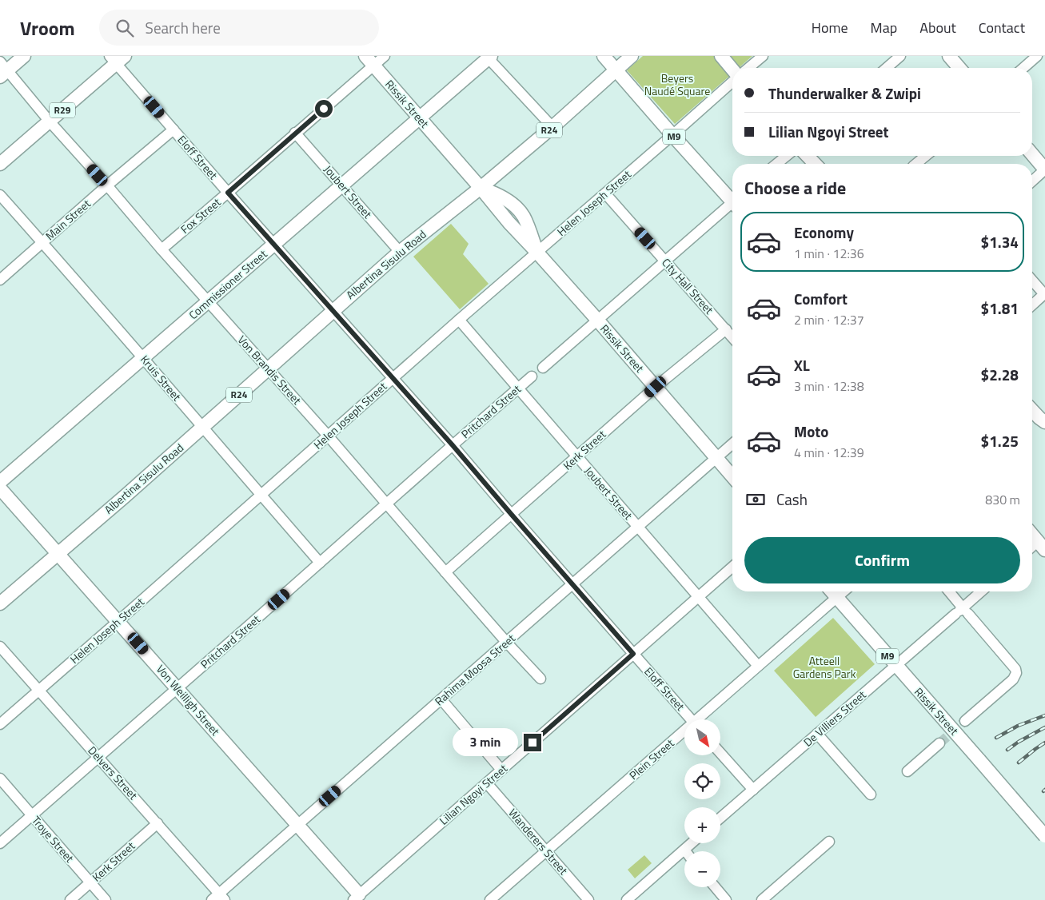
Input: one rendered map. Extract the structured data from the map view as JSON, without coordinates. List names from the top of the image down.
{
  "streets": {
    "main road": [
      "Rissik Street",
      "R29",
      "R24",
      "M9",
      "Albertina Sisulu Road",
      "Commissioner Street",
      "Von Weilligh Street"
    ],
    "street": [
      "Eloff Street",
      "Joubert Street",
      "Helen Joseph Street",
      "Fox Street",
      "Main Street",
      "City Hall Street",
      "Von Brandis Street",
      "Kruis Street",
      "Pritchard Street",
      "Kerk Street",
      "Rahima Moosa Street",
      "De Villiers Street",
      "Plein Street",
      "Delvers Street",
      "Lilian Ngoyi Street",
      "Troye Street",
      "Wanderers Street"
    ]
  },
  "crossings": [
    ["Rissik Street", "Helen Joseph Street"],
    ["Rissik Street", "Fox Street"],
    ["Rissik Street", "Albertina Sisulu Road"],
    ["Rissik Street", "Commissioner Street"],
    ["Rissik Street", "Kerk Street"],
    ["Rissik Street", "Rahima Moosa Street"],
    ["Rissik Street", "De Villiers Street"],
    ["Rissik Street", "Plein Street"],
    ["R29", "Eloff Street"],
    ["R29", "Von Brandis Street"],
    ["M9", "Helen Joseph Street"],
    ["M9", "Albertina Sisulu Road"],
    ["Eloff Street", "Helen Joseph Street"],
    ["Eloff Street", "Fox Street"],
    ["Eloff Street", "Main Street"],
    ["Eloff Street", "Albertina Sisulu Road"],
    ["Eloff Street", "Commissioner Street"],
    ["Eloff Street", "Pritchard Street"],
    ["Eloff Street", "Kerk Street"],
    ["Eloff Street", "Rahima Moosa Street"],
    ["Eloff Street", "Lilian Ngoyi Street"],
    ["Joubert Street", "Helen Joseph Street"],
    ["Joubert Street", "Fox Street"],
    ["Joubert Street", "Albertina Sisulu Road"],
    ["Joubert Street", "Commissioner Street"],
    ["Joubert Street", "Pritchard Street"],
    ["Joubert Street", "Kerk Street"],
    ["Joubert Street", "Rahima Moosa Street"],
    ["Joubert Street", "Plein Street"],
    ["Joubert Street", "Lilian Ngoyi Street"],
    ["Helen Joseph Street", "City Hall Street"],
    ["Helen Joseph Street", "Von Brandis Street"],
    ["Helen Joseph Street", "Kruis Street"],
    ["Helen Joseph Street", "Von Weilligh Street"],
    ["Helen Joseph Street", "Delvers Street"],
    ["Fox Street", "Von Brandis Street"],
    ["Main Street", "Von Brandis Street"],
    ["Main Street", "Kruis Street"],
    ["Albertina Sisulu Road", "Von Brandis Street"],
    ["Albertina Sisulu Road", "Kruis Street"],
    ["Albertina Sisulu Road", "Von Weilligh Street"],
    ["Commissioner Street", "Von Brandis Street"],
    ["Commissioner Street", "Kruis Street"],
    ["City Hall Street", "Kerk Street"],
    ["Von Brandis Street", "Pritchard Street"],
    ["Von Brandis Street", "Kerk Street"],
    ["Von Brandis Street", "Rahima Moosa Street"],
    ["Kruis Street", "Pritchard Street"],
    ["Pritchard Street", "Von Weilligh Street"],
    ["Pritchard Street", "Delvers Street"],
    ["Pritchard Street", "Troye Street"],
    ["Kerk Street", "Delvers Street"],
    ["Kerk Street", "Troye Street"],
    ["Rahima Moosa Street", "Von Weilligh Street"],
    ["Rahima Moosa Street", "Delvers Street"],
    ["Von Weilligh Street", "Lilian Ngoyi Street"],
    ["Plein Street", "Wanderers Street"],
    ["Lilian Ngoyi Street", "Wanderers Street"]
  ],
  "parks": ["Beyers Naudé Square", "Atteell Gardens Park"],
  "north": "bottom right",
  "page": {
    "header": "Vroom",
    "search": "Search here",
    "nav": [
      "Home",
      "Map",
      "About",
      "Contact"
    ],
    "banner": ["Thunderwalker & Zwipi", "Lilian Ngoyi Street"],
    "heading": "Choose a ride",
    "list": [
      {
        "name": "Economy",
        "note": "1 min · 12:36",
        "value": "$1.34"
      },
      {
        "name": "Comfort",
        "note": "2 min · 12:37",
        "value": "$1.81"
      },
      {
        "name": "XL",
        "note": "3 min · 12:38",
        "value": "$2.28"
      },
      {
        "name": "Moto",
        "note": "4 min · 12:39",
        "value": "$1.25"
      }
    ],
    "pay": ["Cash", "830 m"],
    "buttons": "Confirm",
    "map_buttons": ["+", "−"],
    "bubble": "3 min"
  }
}
